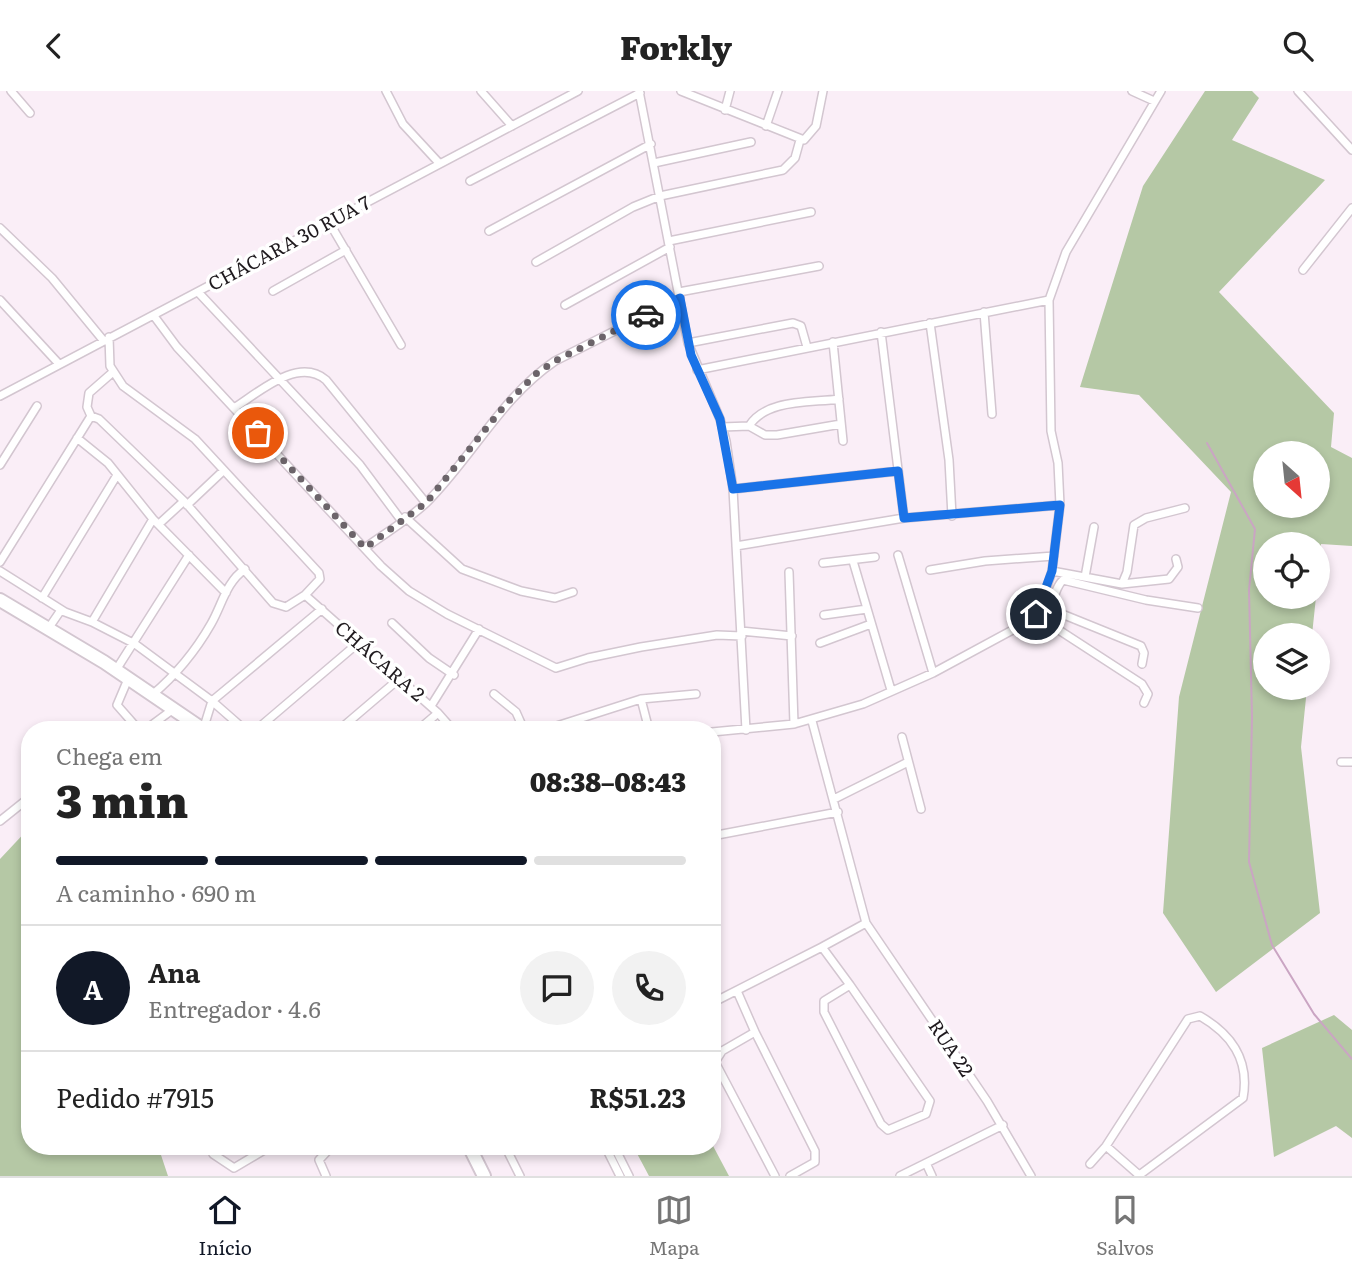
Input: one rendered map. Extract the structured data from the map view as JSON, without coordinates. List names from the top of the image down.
{
  "streets": {
    "street": ["CHÁCARA 30 RUA 7", "CHÁCARA 2", "RUA 22"]
  },
  "north": "bottom right",
  "page": {
    "header": "Forkly",
    "heading": ["3 min", "Chega em", "08:38–08:43"],
    "panel": [
      "Ana",
      "Entregador · 4.6",
      "Pedido #7915",
      "R$51.23"
    ],
    "bar": "A caminho · 690 m",
    "round": "A",
    "tabs": ["Início", "Mapa", "Salvos"]
  }
}
